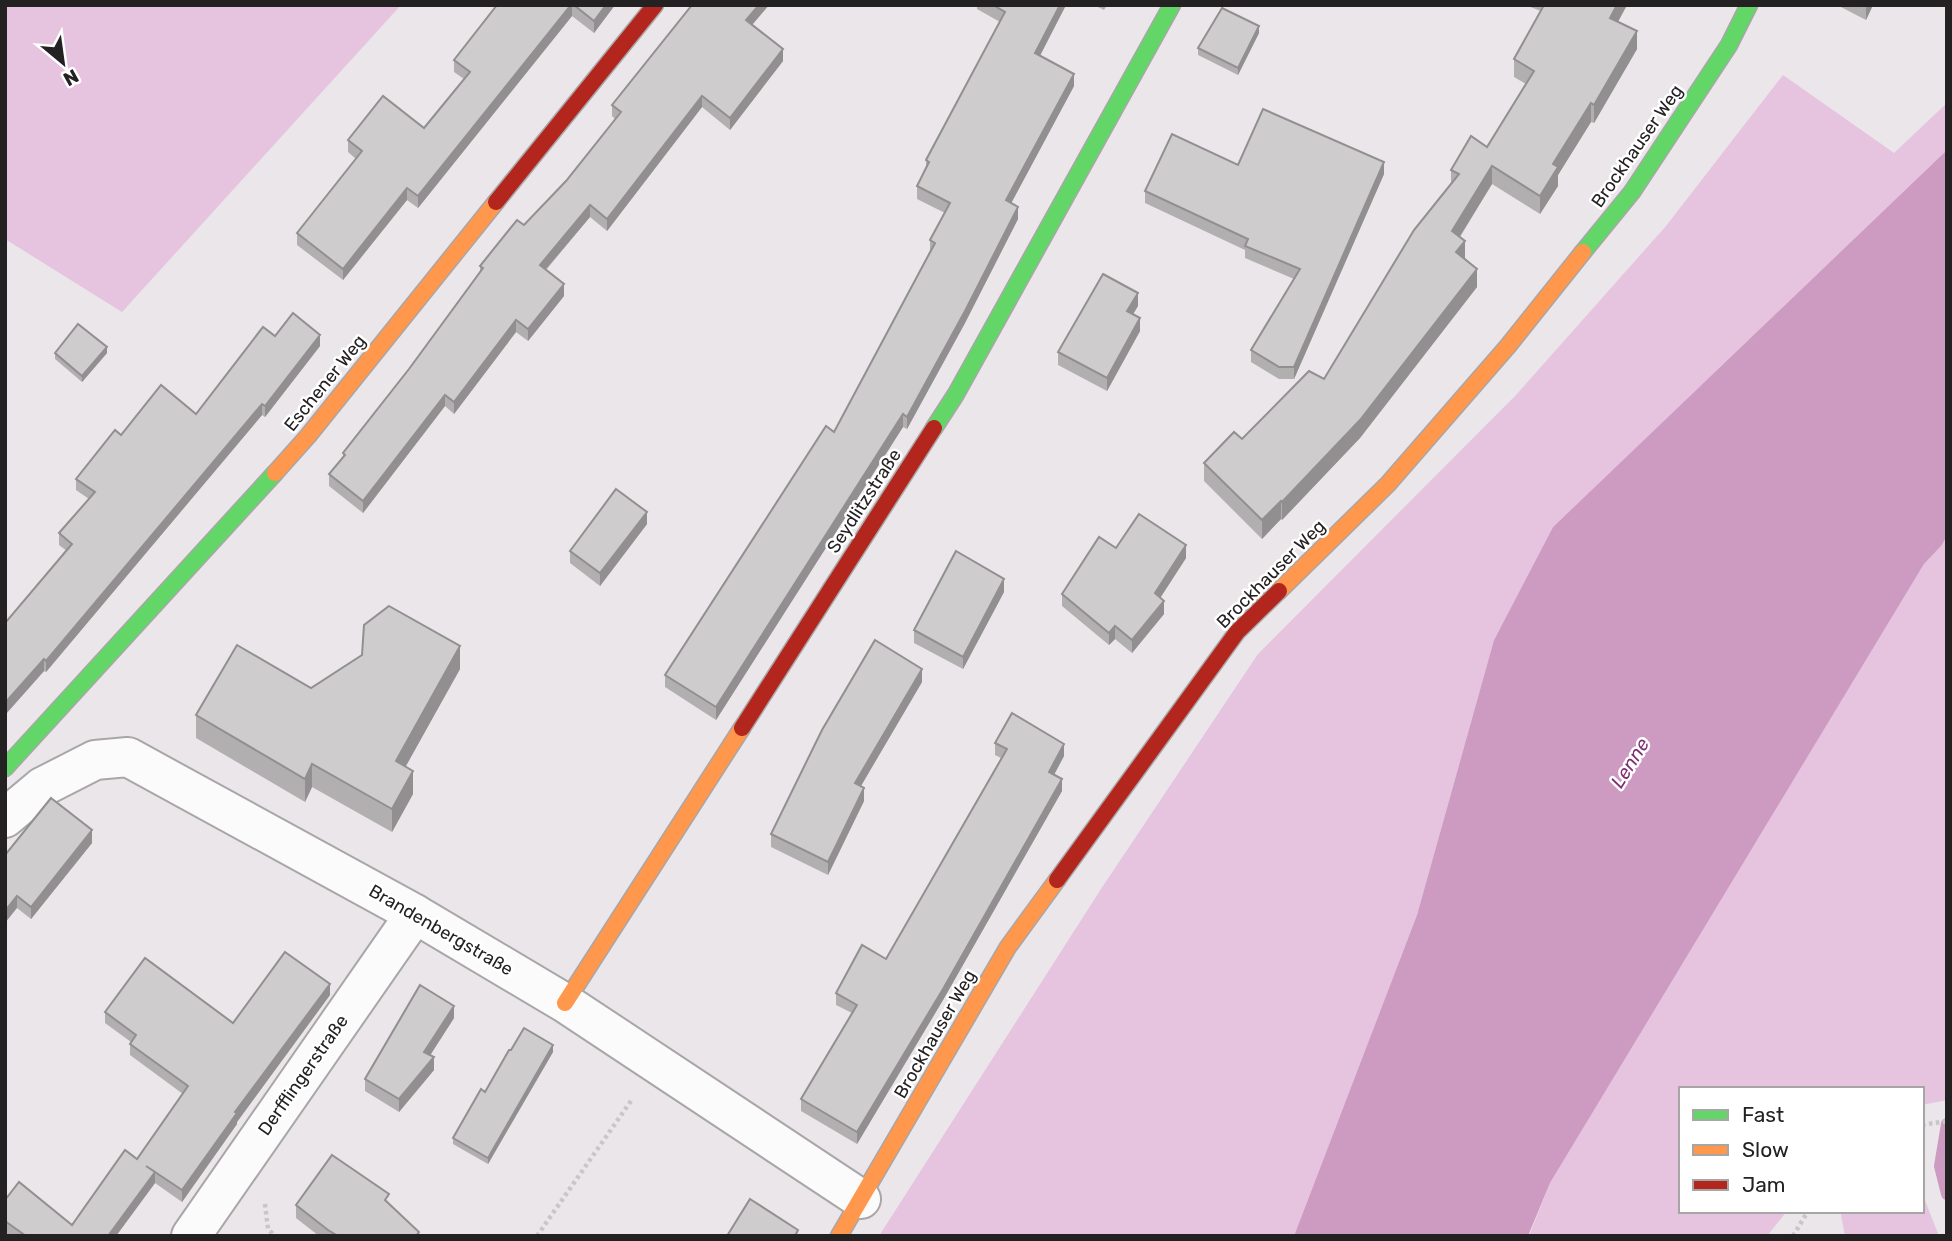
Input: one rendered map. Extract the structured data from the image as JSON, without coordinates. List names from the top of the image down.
{
  "streets": {
    "street": [
      "Brockhauser Weg",
      "Eschener Weg",
      "Seydlitzstraße",
      "Brandenbergstraße",
      "Derfflingerstraße"
    ]
  },
  "crossings": [
    ["Brockhauser Weg", "Brandenbergstraße"],
    ["Seydlitzstraße", "Brandenbergstraße"],
    ["Brandenbergstraße", "Derfflingerstraße"]
  ],
  "water": ["Lenne"],
  "legend": ["Fast", "Slow", "Jam"],
  "north": "bottom right"
}
